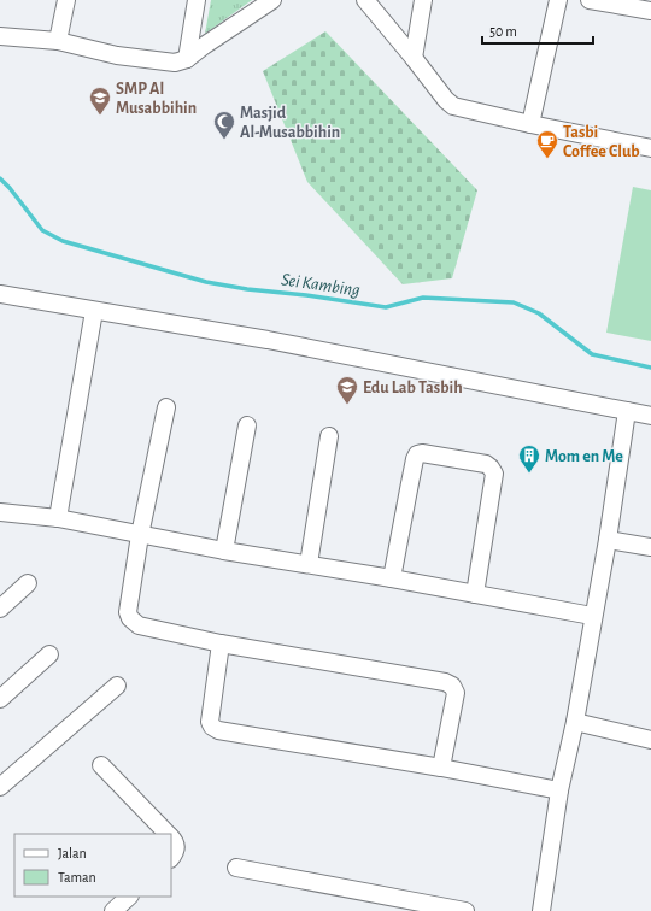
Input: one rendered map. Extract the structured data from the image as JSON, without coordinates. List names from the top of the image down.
{
  "water": ["Sei Kambing"],
  "places": {
    "school or university": ["SMP Al Musabbihin", "Edu Lab Tasbih"],
    "mosque": ["Masjid Al-Musabbihin"],
    "cafe": ["Tasbi Coffee Club"],
    "building": ["Mom en Me"]
  },
  "legend": ["Jalan", "Taman"],
  "scale_bar": "50 m"
}
